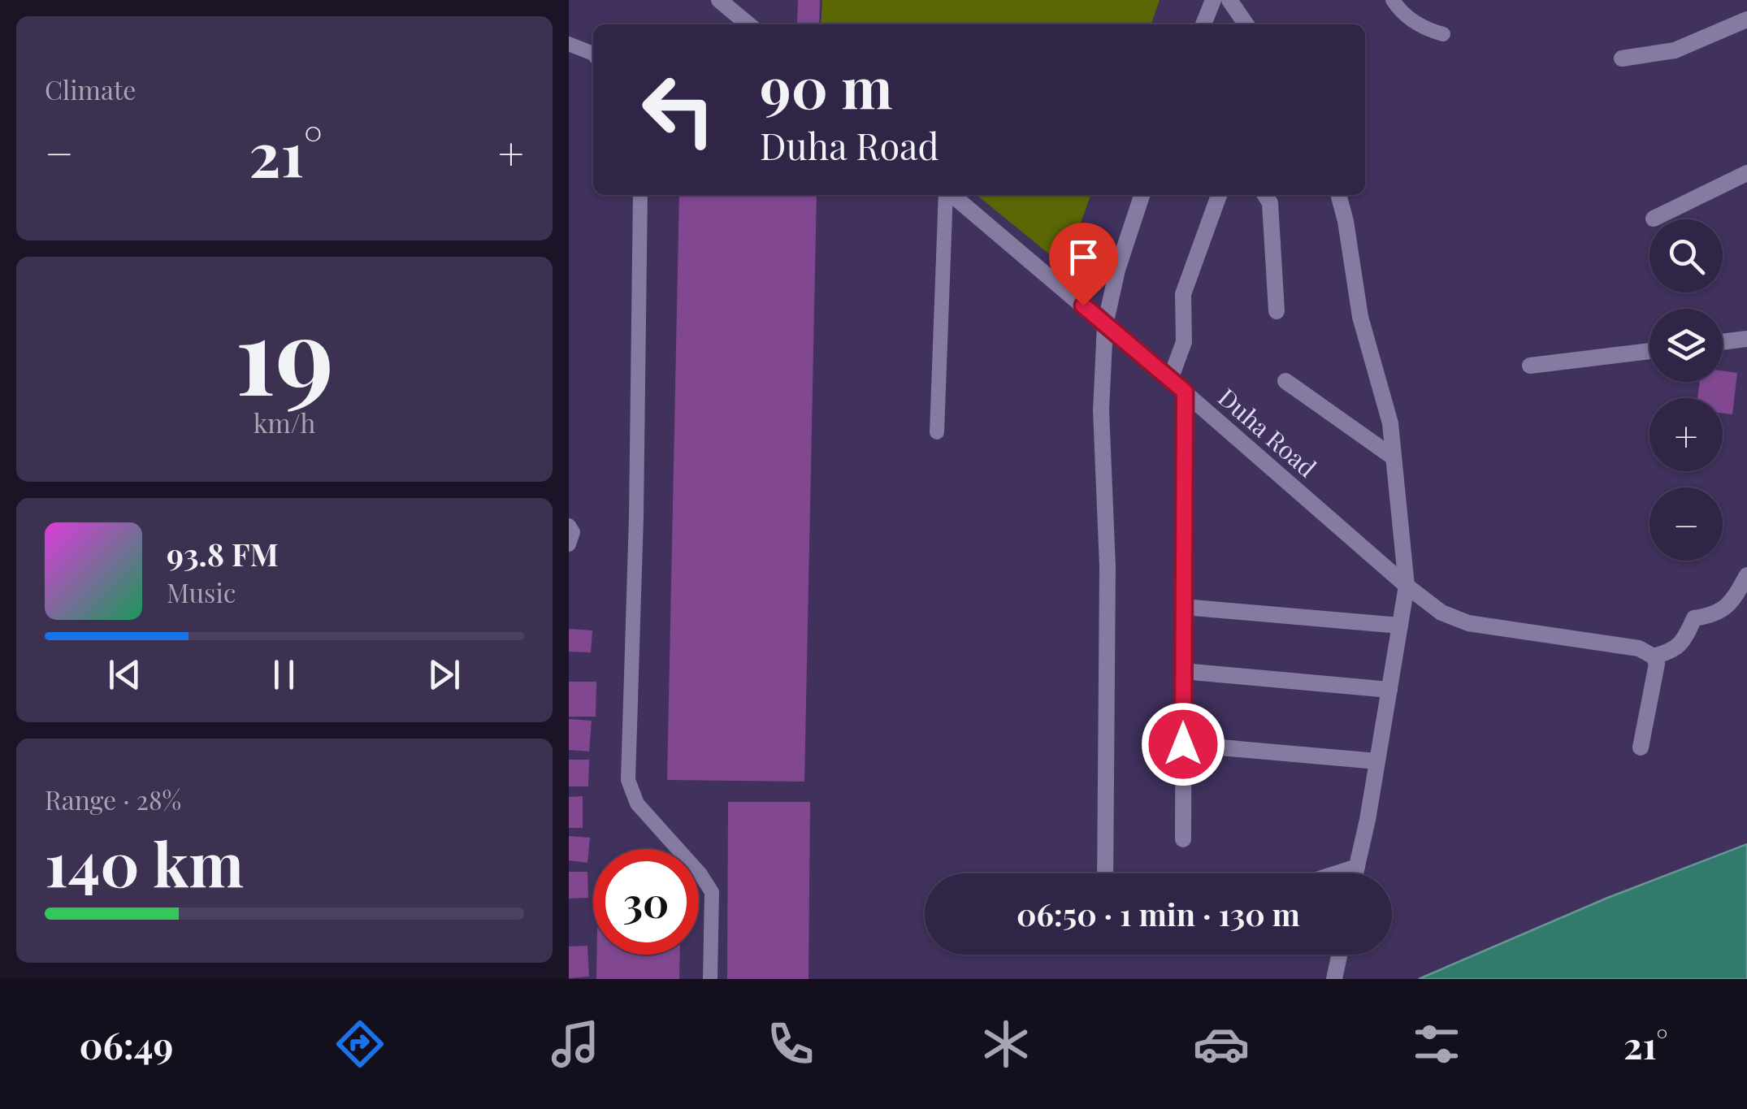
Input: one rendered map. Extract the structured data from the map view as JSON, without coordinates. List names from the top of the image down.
{
  "streets": {
    "street": ["Duha Road"]
  },
  "page": {
    "tile": [
      "Climate",
      ["19", "km/h"],
      ["Range · 28%", "140 km"]
    ],
    "turn": ["90 m", "Duha Road"],
    "heat": ["−", "21°", "+"],
    "map_buttons": ["+", "−"],
    "song": ["93.8 FM", "Music"],
    "limit": "30",
    "trip": "06:50 · 1 min · 130 m",
    "tabs": ["06:49", "21°"]
  }
}
